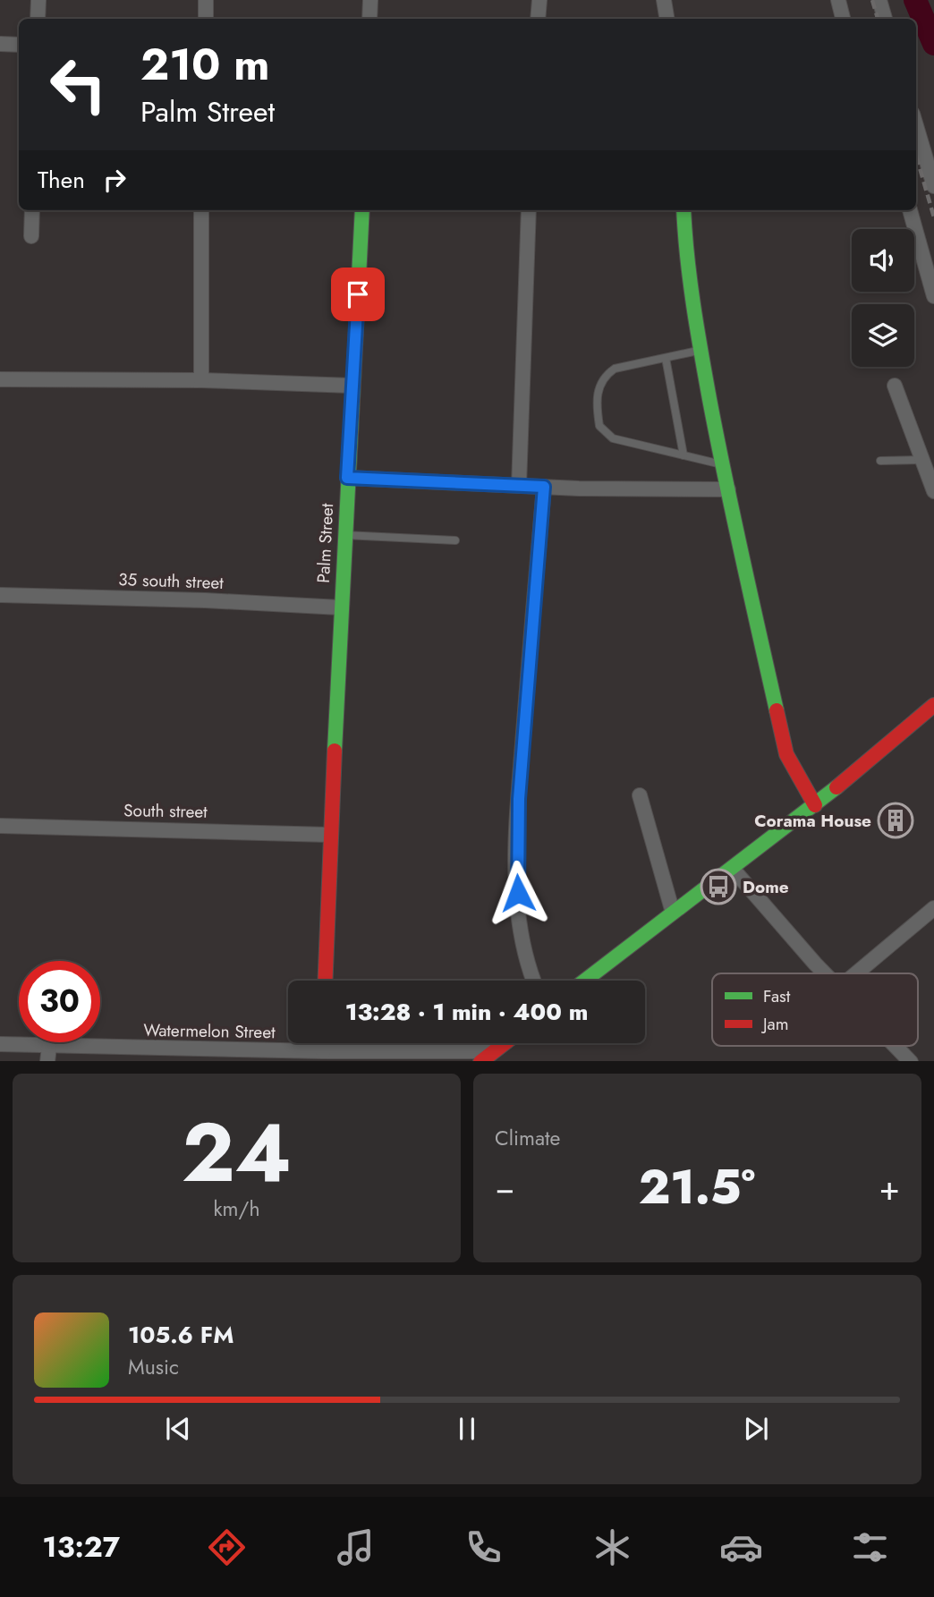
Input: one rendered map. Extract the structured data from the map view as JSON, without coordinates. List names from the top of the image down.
{
  "streets": {
    "street": [
      "Palm Street",
      "35 south street",
      "South street",
      "Watermelon Street"
    ]
  },
  "crossings": [
    ["Palm Street", "35 south street"],
    ["Palm Street", "South street"]
  ],
  "places": {
    "building": ["Corama House"],
    "bus stop": ["Dome"]
  },
  "legend": ["Fast", "Jam"],
  "page": {
    "turn": ["210 m", "Palm Street"],
    "then": "Then",
    "limit": "30",
    "trip": "13:28 · 1 min · 400 m",
    "tile": [
      ["24", "km/h"],
      "Climate"
    ],
    "heat": ["−", "21.5°", "+"],
    "song": ["105.6 FM", "Music"],
    "tabs": "13:27"
  }
}
